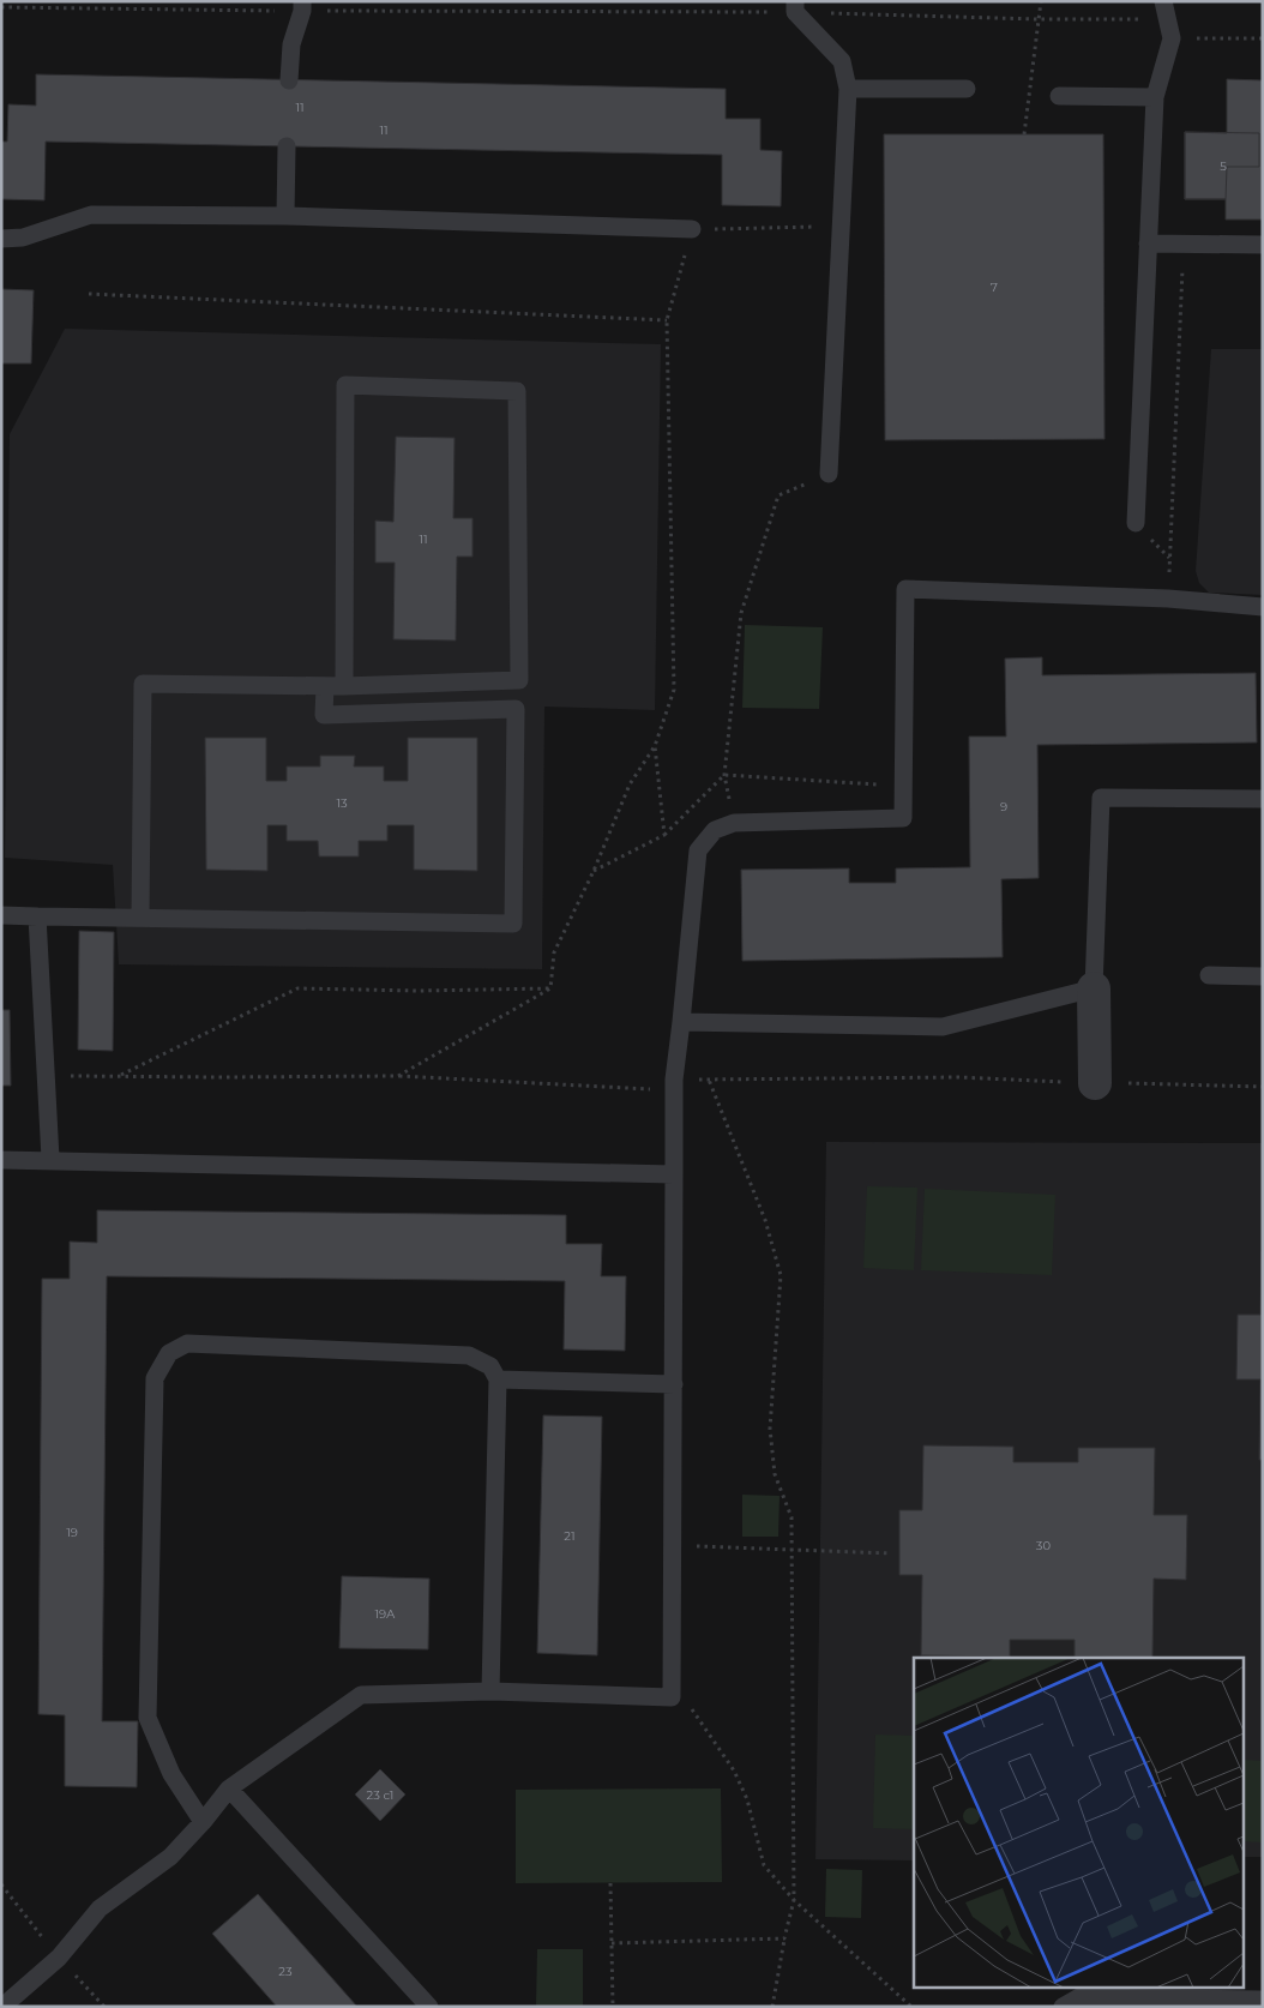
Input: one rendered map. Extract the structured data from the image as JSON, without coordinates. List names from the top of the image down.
{
  "house_numbers": [
    "11",
    "11",
    "5",
    "7",
    "11",
    "13",
    "9",
    "19",
    "21",
    "30",
    "19А",
    "23 с1",
    "23"
  ]
}
